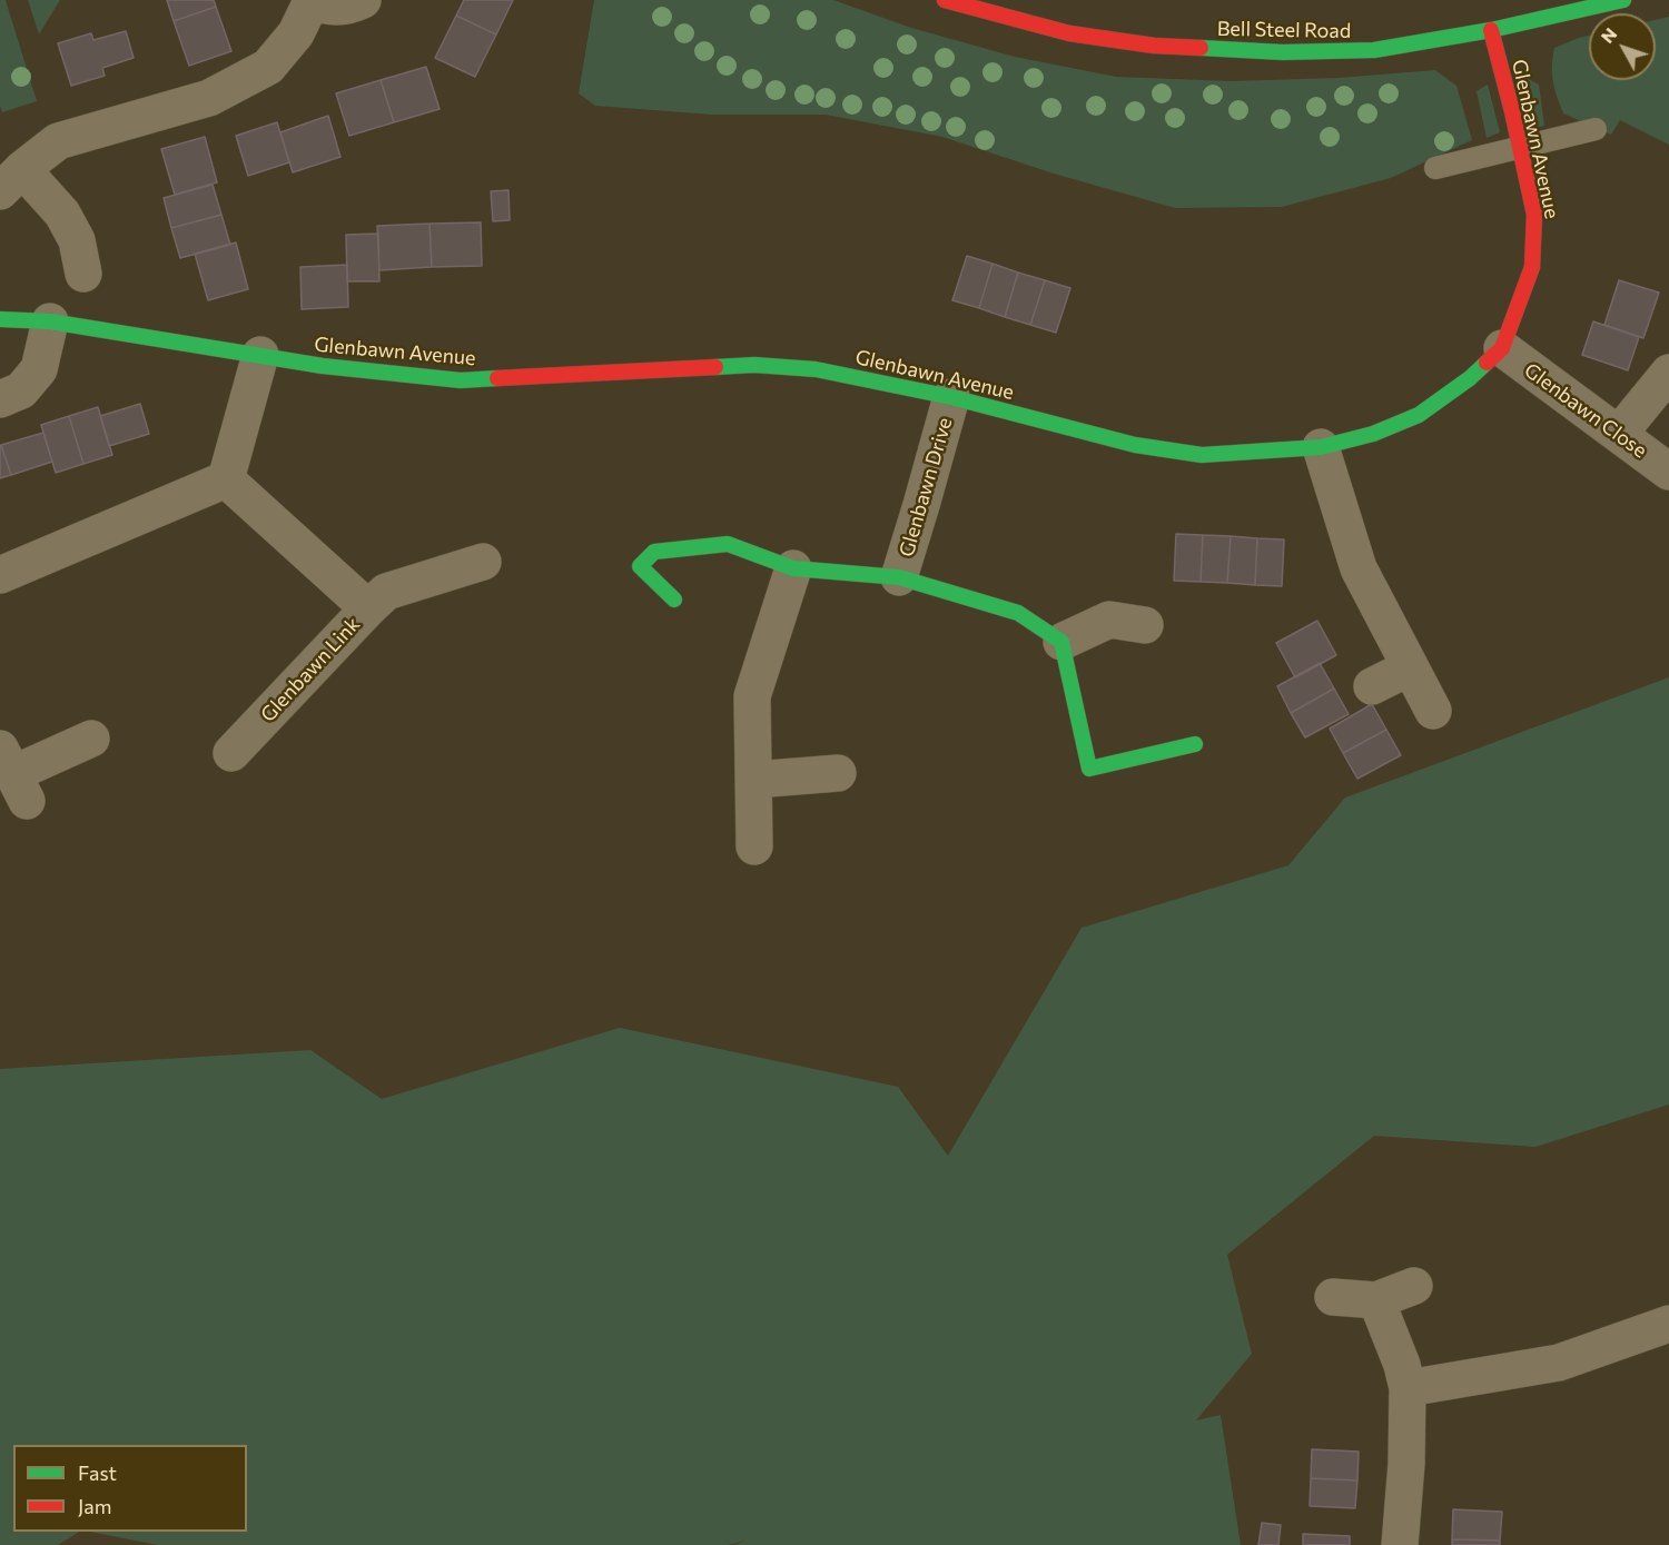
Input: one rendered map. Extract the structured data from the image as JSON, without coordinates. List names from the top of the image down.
{
  "streets": {
    "street": [
      "Bell Steel Road",
      "Glenbawn Avenue",
      "Glenbawn Close",
      "Glenbawn Drive",
      "Glenbawn Link"
    ]
  },
  "crossings": [
    ["Bell Steel Road", "Glenbawn Avenue"],
    ["Glenbawn Avenue", "Glenbawn Close"],
    ["Glenbawn Avenue", "Glenbawn Drive"]
  ],
  "legend": ["Fast", "Jam"],
  "north": "top left"
}
